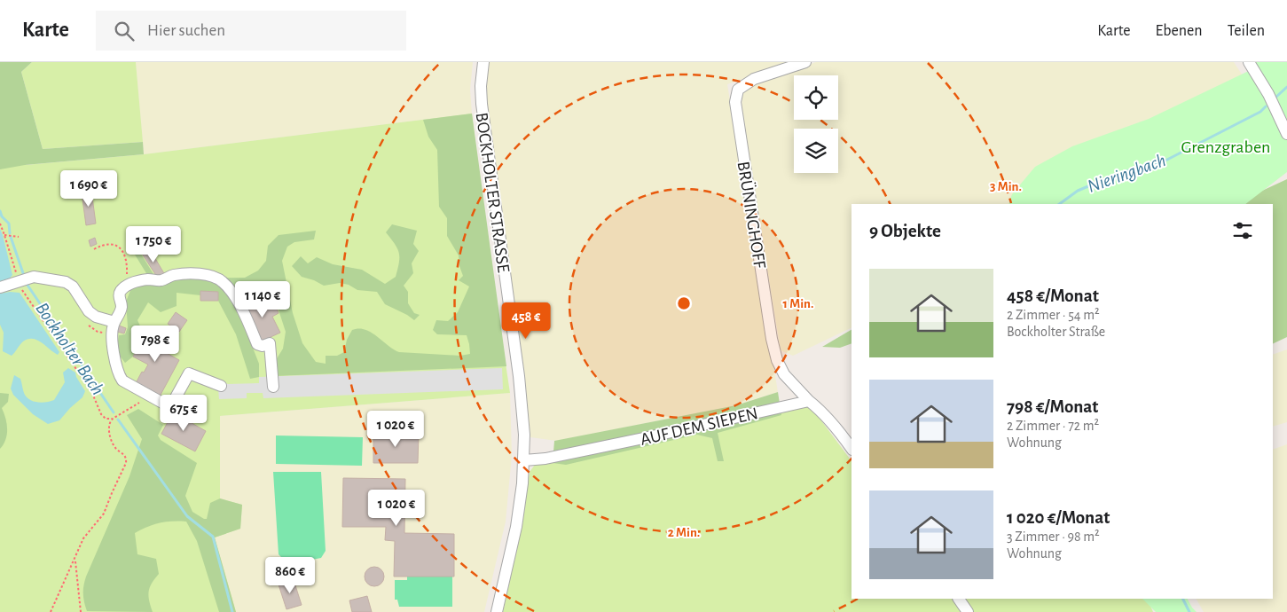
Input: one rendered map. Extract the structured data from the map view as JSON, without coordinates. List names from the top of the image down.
{
  "streets": {
    "street": ["BOCKHOLTER STRASSE", "BRÜNINGHOFF", "AUF DEM SIEPEN"]
  },
  "crossings": [
    ["BOCKHOLTER STRASSE", "AUF DEM SIEPEN"],
    ["BRÜNINGHOFF", "AUF DEM SIEPEN"]
  ],
  "water": ["Nieringbach", "Bockholter Bach"],
  "parks": ["Grenzgraben"],
  "page": {
    "header": "Karte",
    "search": "Hier suchen",
    "nav": ["Karte", "Ebenen", "Teilen"],
    "price": [
      "1 690 €",
      "1 750 €",
      "1 140 €",
      "458 €",
      "798 €",
      "675 €",
      "1 020 €",
      "1 020 €",
      "860 €"
    ],
    "heading": "9 Objekte",
    "list": [
      {
        "name": "458 €/Monat",
        "note": "2 Zimmer · 54 m² · Bockholter Straße"
      },
      {
        "name": "798 €/Monat",
        "note": "2 Zimmer · 72 m² · Wohnung"
      },
      {
        "name": "1 020 €/Monat",
        "note": "3 Zimmer · 98 m² · Wohnung"
      }
    ]
  },
  "rings": ["3 Min.", "1 Min.", "2 Min."]
}
